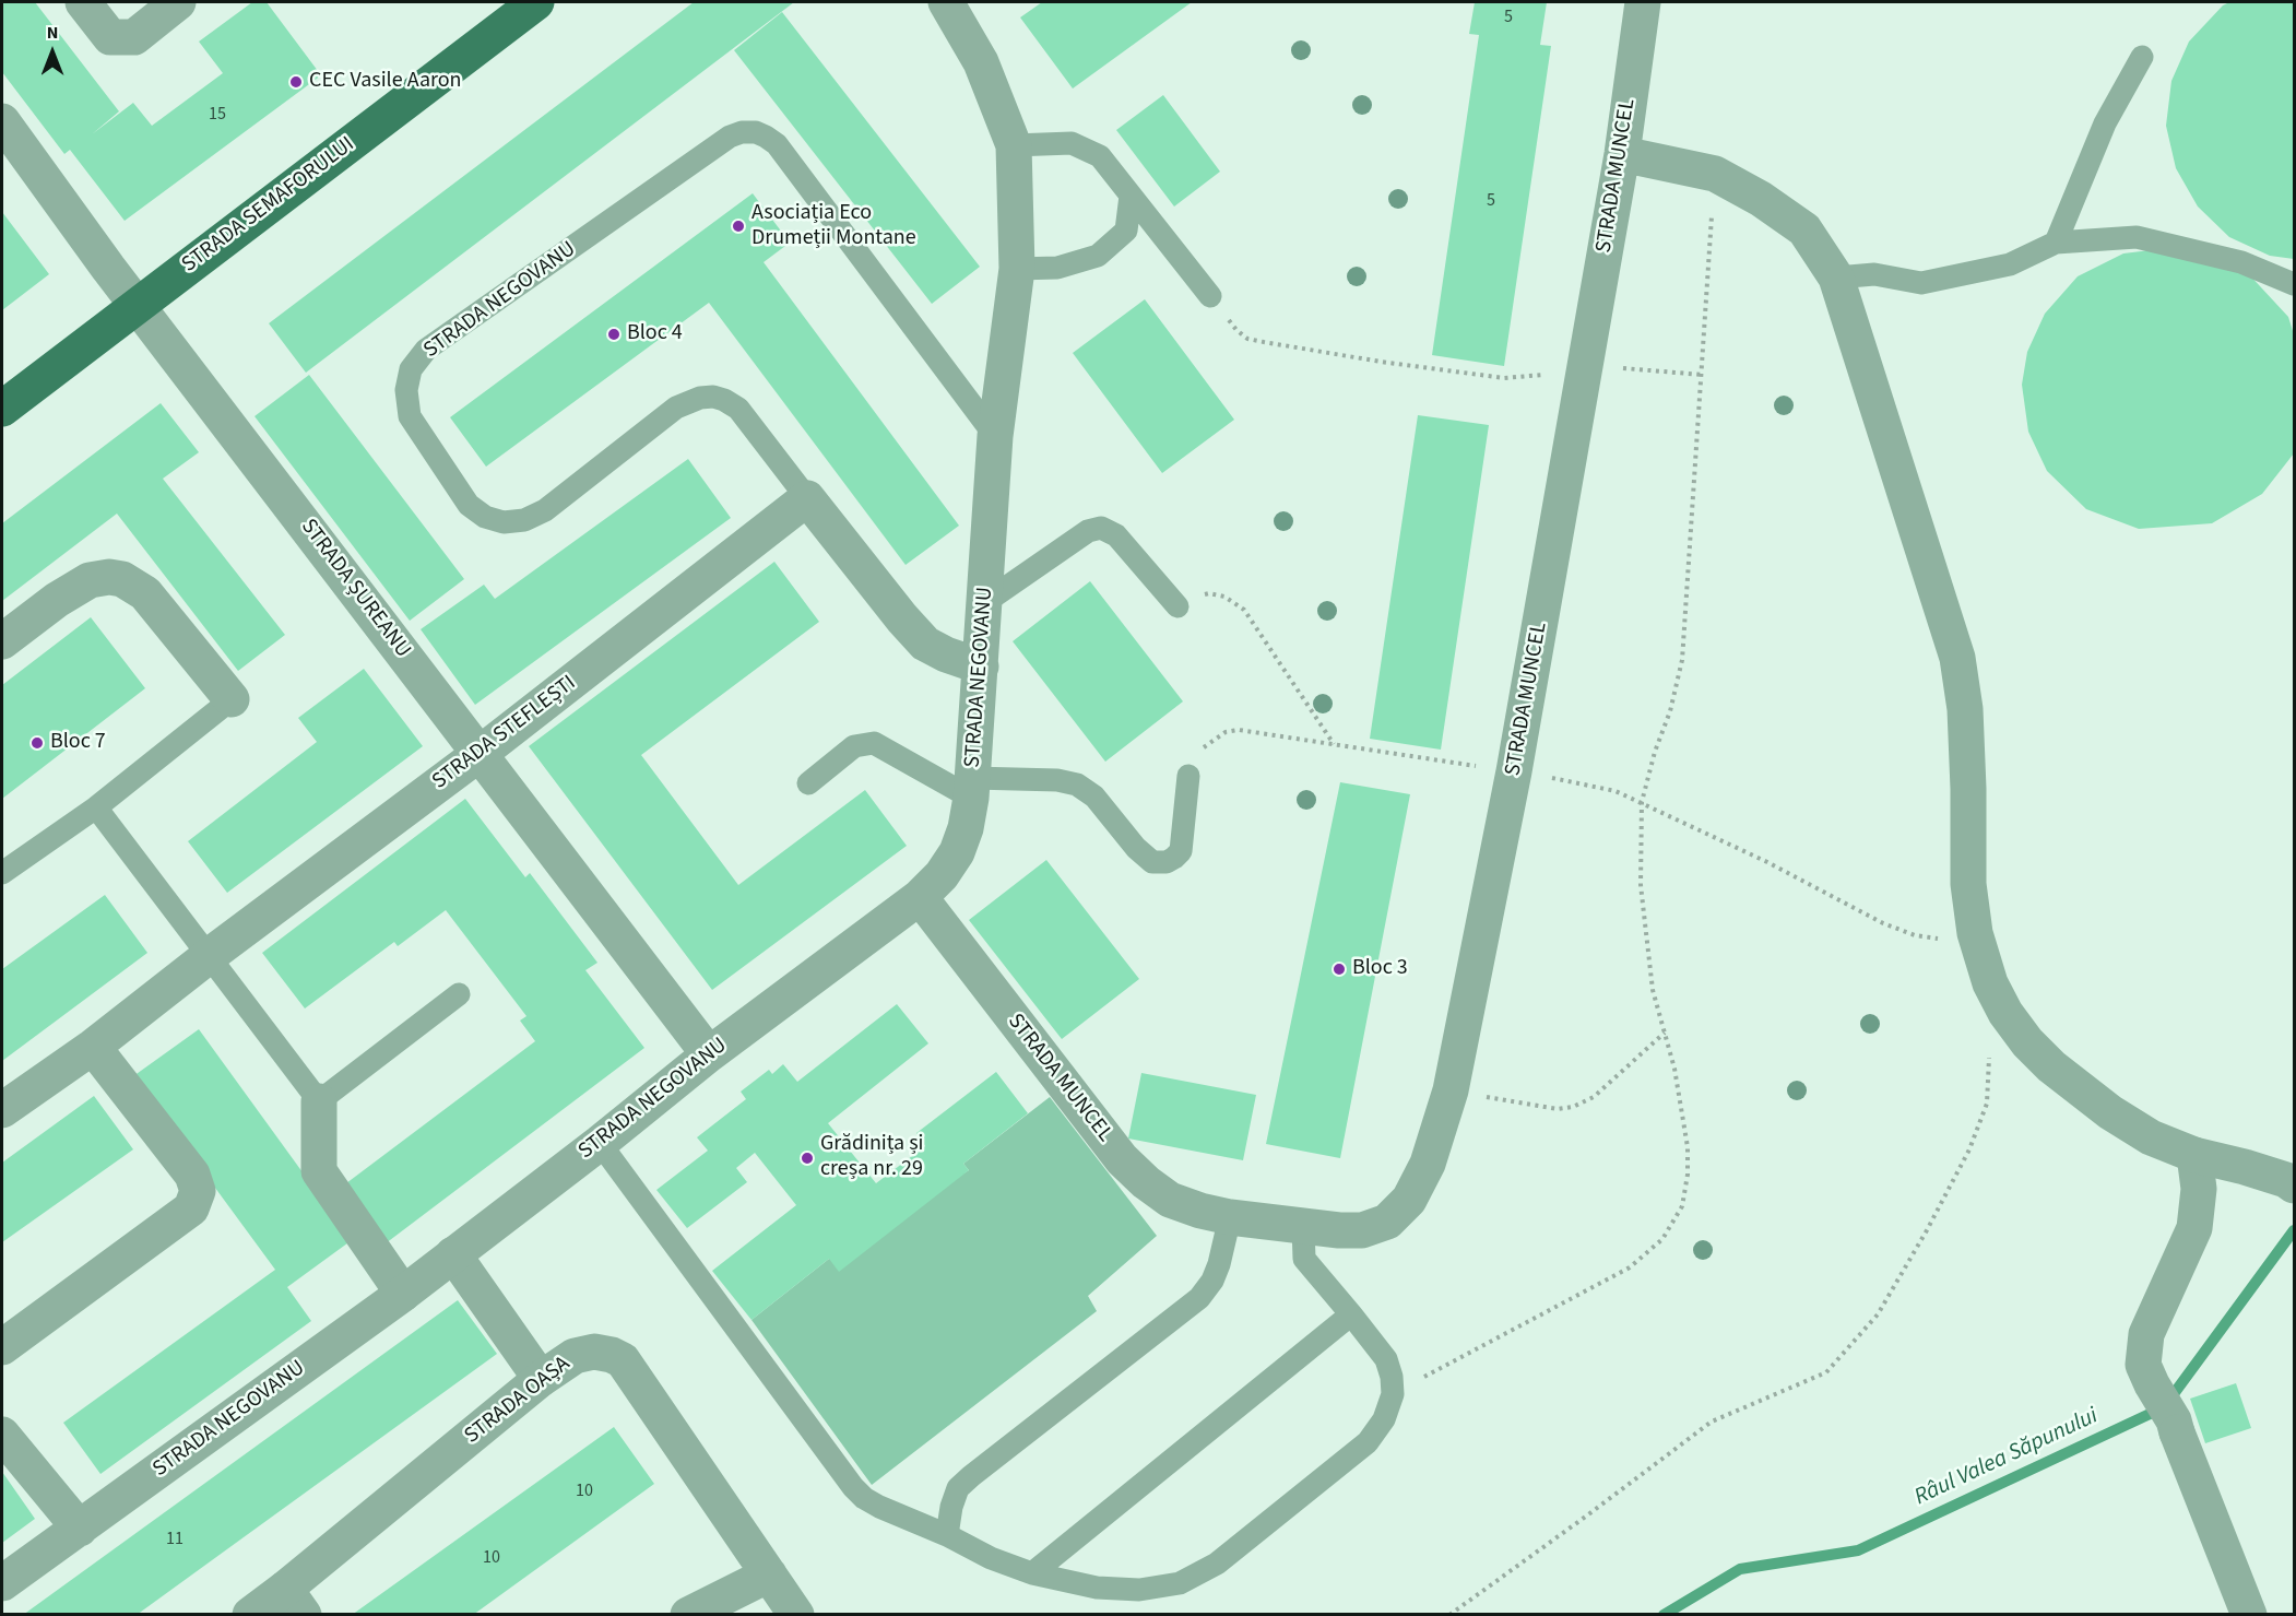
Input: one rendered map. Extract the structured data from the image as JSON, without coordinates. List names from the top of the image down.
{
  "streets": {
    "main road": ["STRADA SEMAFORULUI"],
    "street": [
      "STRADA MUNCEL",
      "STRADA NEGOVANU",
      "STRADA ȘUREANU",
      "STRADA STEFLEȘTI",
      "STRADA OAȘA"
    ]
  },
  "crossings": [
    ["STRADA MUNCEL", "STRADA NEGOVANU"],
    ["STRADA SEMAFORULUI", "STRADA ȘUREANU"],
    ["STRADA NEGOVANU", "STRADA ȘUREANU"],
    ["STRADA NEGOVANU", "STRADA STEFLEȘTI"],
    ["STRADA ȘUREANU", "STRADA STEFLEȘTI"]
  ],
  "water": ["Râul Valea Săpunului"],
  "places": [
    "CEC Vasile Aaron",
    "Asociația Eco Drumeții Montane",
    "Bloc 4",
    "Bloc 7",
    "Bloc 3",
    "Grădinița și creșa nr. 29"
  ],
  "house_numbers": [
    "5",
    "15",
    "5",
    "10",
    "11",
    "10"
  ],
  "north": "top"
}
